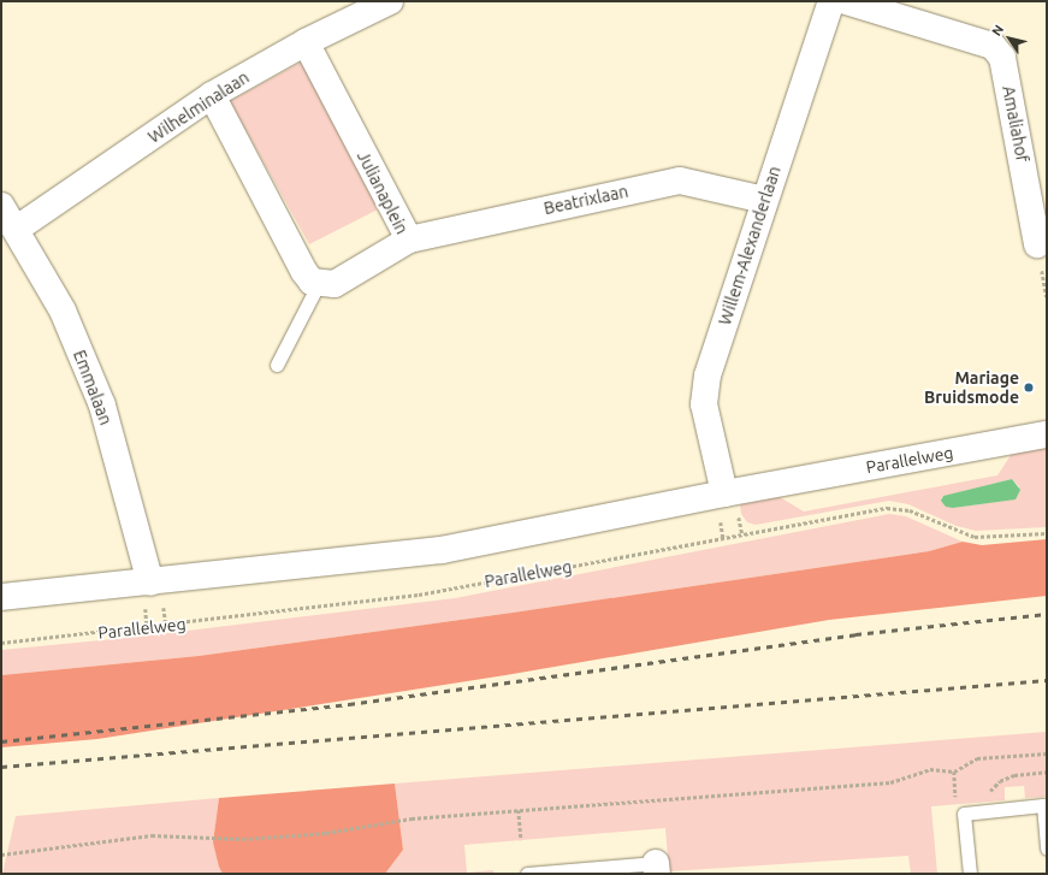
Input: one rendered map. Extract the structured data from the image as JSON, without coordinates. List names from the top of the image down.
{
  "streets": {
    "street": [
      "Wilhelminalaan",
      "Amaliahof",
      "Julianaplein",
      "Beatrixlaan",
      "Willem-Alexanderlaan",
      "Emmalaan",
      "Parallelweg"
    ]
  },
  "crossings": [
    ["Wilhelminalaan", "Julianaplein"],
    ["Wilhelminalaan", "Emmalaan"],
    ["Julianaplein", "Beatrixlaan"],
    ["Beatrixlaan", "Willem-Alexanderlaan"],
    ["Willem-Alexanderlaan", "Parallelweg"],
    ["Emmalaan", "Parallelweg"]
  ],
  "places": ["Mariage Bruidsmode"],
  "north": "top left"
}
